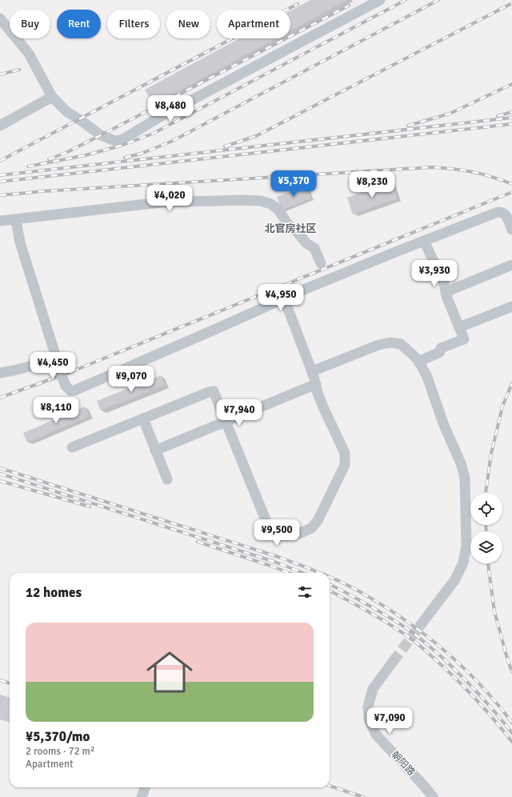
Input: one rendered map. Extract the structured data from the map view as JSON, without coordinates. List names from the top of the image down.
{
  "streets": {
    "street": ["朝阳路"]
  },
  "districts": ["北官房社区"],
  "page": {
    "chip": [
      "Buy",
      "Rent",
      "Filters",
      "New",
      "Apartment"
    ],
    "price": [
      "¥8,480",
      "¥5,370",
      "¥8,230",
      "¥4,020",
      "¥3,930",
      "¥4,950",
      "¥4,450",
      "¥9,070",
      "¥8,110",
      "¥7,940",
      "¥9,500",
      "¥7,090"
    ],
    "heading": "12 homes",
    "list": [
      {
        "name": "¥5,370/mo",
        "note": "2 rooms · 72 m² · Apartment"
      }
    ]
  }
}
